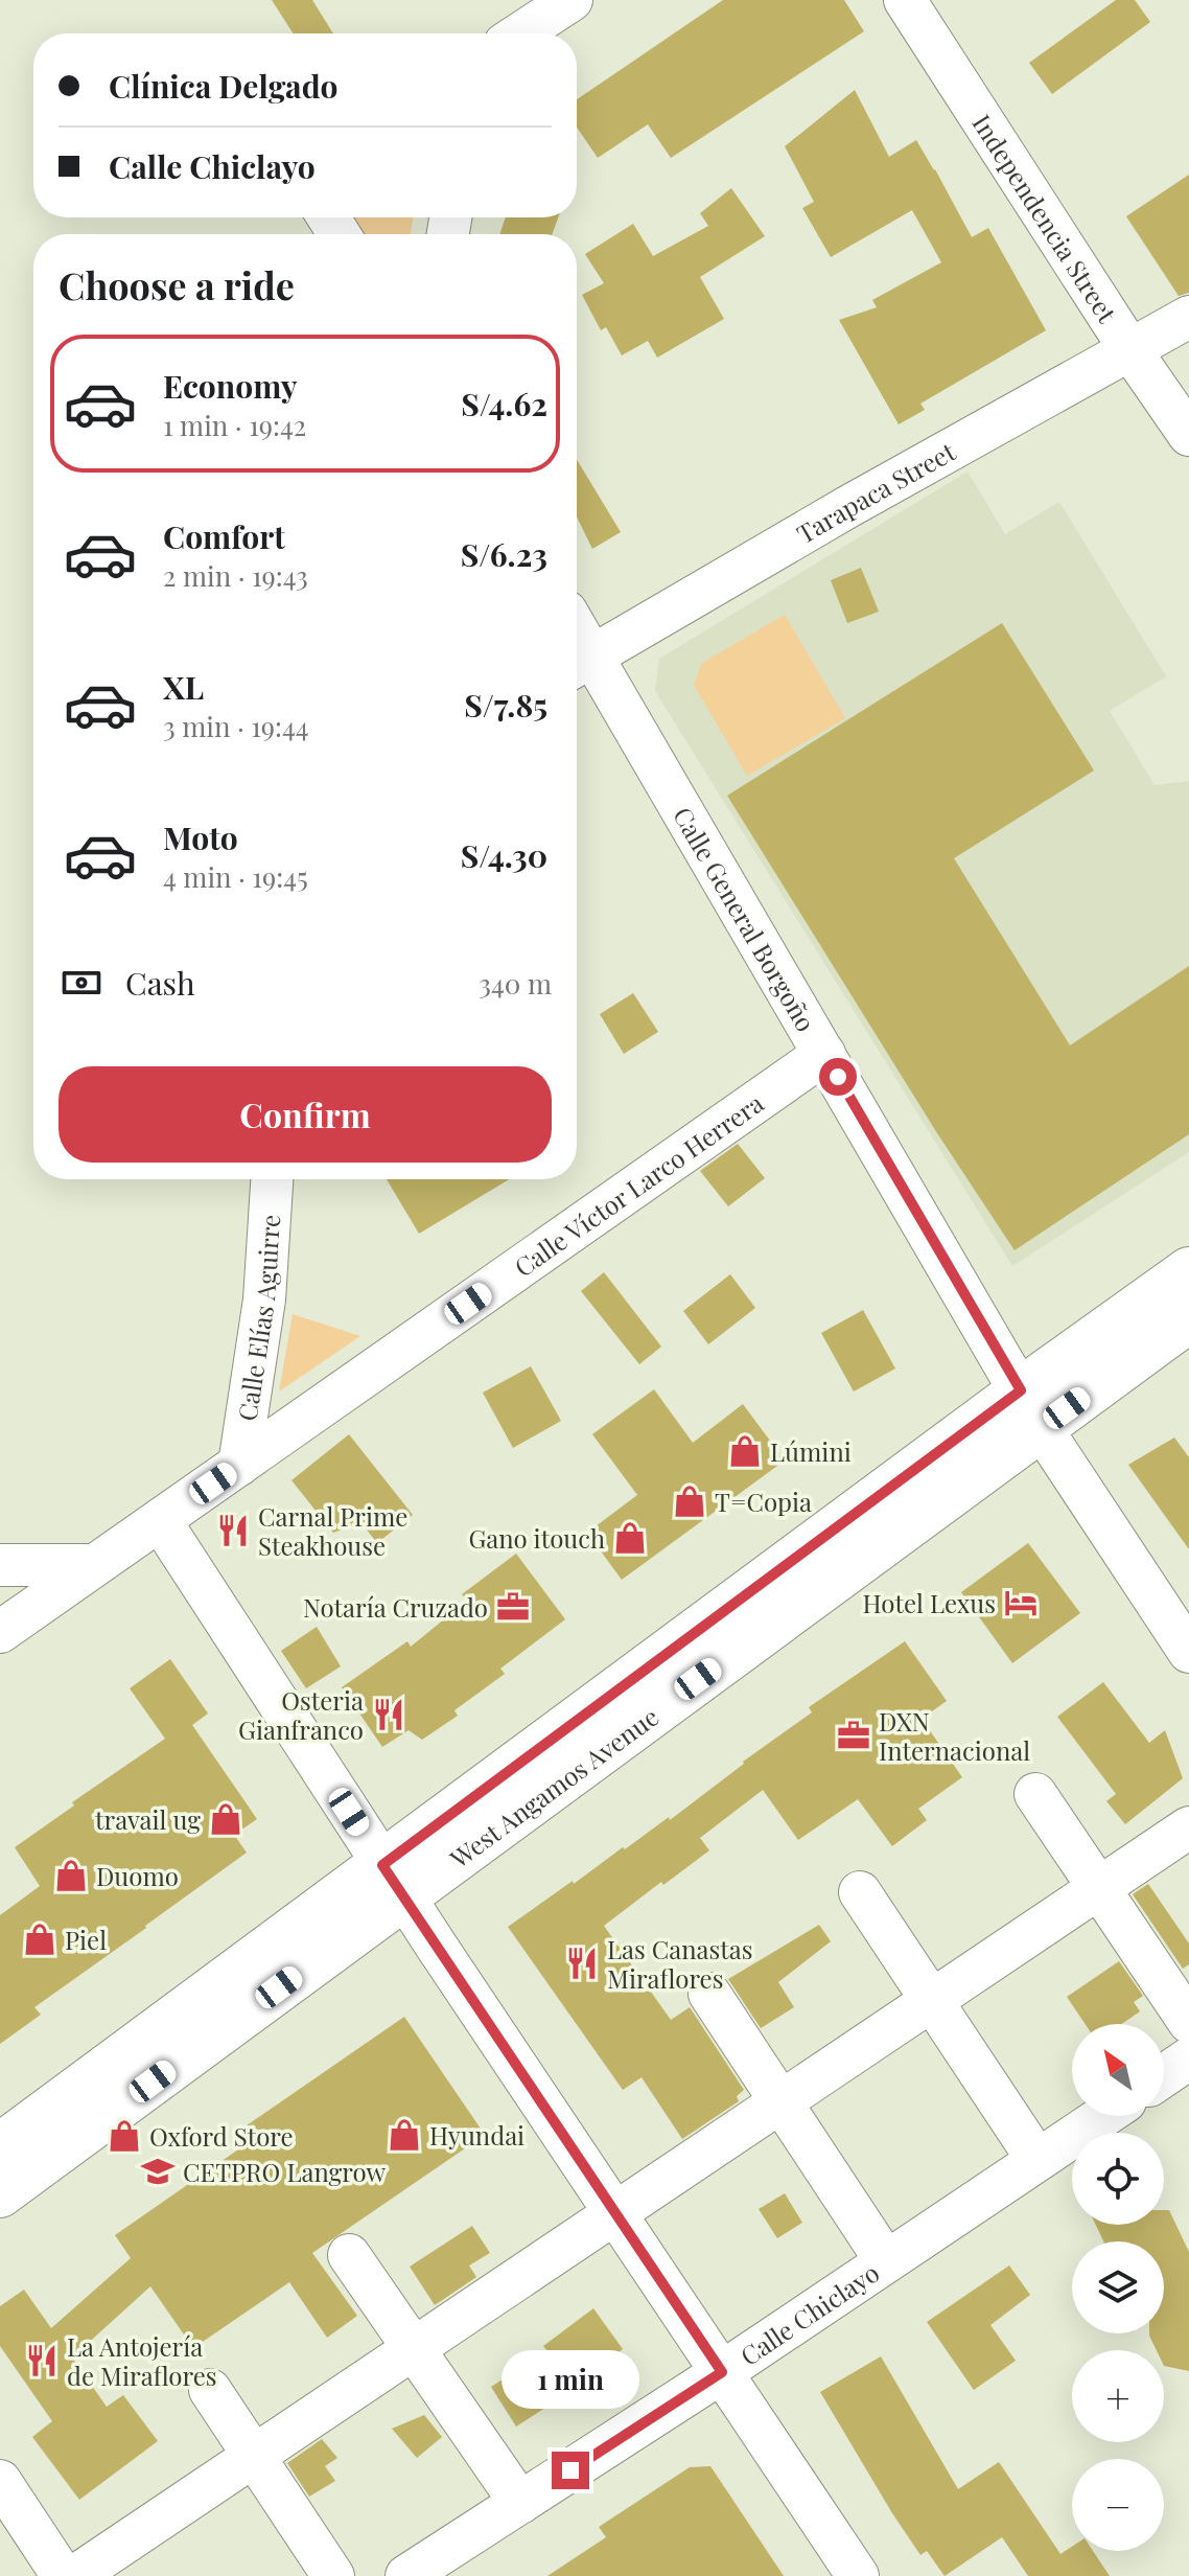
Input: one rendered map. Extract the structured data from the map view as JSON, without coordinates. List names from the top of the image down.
{
  "streets": {
    "main road": ["West Angamos Avenue"],
    "street": [
      "Independencia Street",
      "Tarapaca Street",
      "Calle General Borgoño",
      "Calle Víctor Larco Herrera",
      "Calle Elías Aguirre",
      "Calle Chiclayo"
    ]
  },
  "crossings": [
    ["Independencia Street", "Tarapaca Street"],
    ["Tarapaca Street", "Calle General Borgoño"],
    ["Calle General Borgoño", "Calle Víctor Larco Herrera"],
    ["Calle General Borgoño", "West Angamos Avenue"],
    ["Calle Víctor Larco Herrera", "Calle Elías Aguirre"]
  ],
  "places": {
    "shop": [
      "Lúmini",
      "T=Copia",
      "Gano itouch",
      "travail ug",
      "Duomo",
      "Piel",
      "Hyundai",
      "Oxford Store"
    ],
    "restaurant": [
      "Carnal Prime Steakhouse",
      "Osteria Gianfranco",
      "Las Canastas Miraflores",
      "La Antojería de Miraflores"
    ],
    "hotel": ["Hotel Lexus"],
    "office": ["Notaría Cruzado", "DXN Internacional"],
    "school or university": ["CETPRO Langrow"]
  },
  "north": "top left",
  "page": {
    "banner": ["Clínica Delgado", "Calle Chiclayo"],
    "heading": "Choose a ride",
    "list": [
      {
        "name": "Economy",
        "note": "1 min · 19:42",
        "value": "S/4.62"
      },
      {
        "name": "Comfort",
        "note": "2 min · 19:43",
        "value": "S/6.23"
      },
      {
        "name": "XL",
        "note": "3 min · 19:44",
        "value": "S/7.85"
      },
      {
        "name": "Moto",
        "note": "4 min · 19:45",
        "value": "S/4.30"
      }
    ],
    "pay": ["Cash", "340 m"],
    "buttons": "Confirm",
    "map_buttons": ["+", "−"],
    "bubble": "1 min"
  }
}
